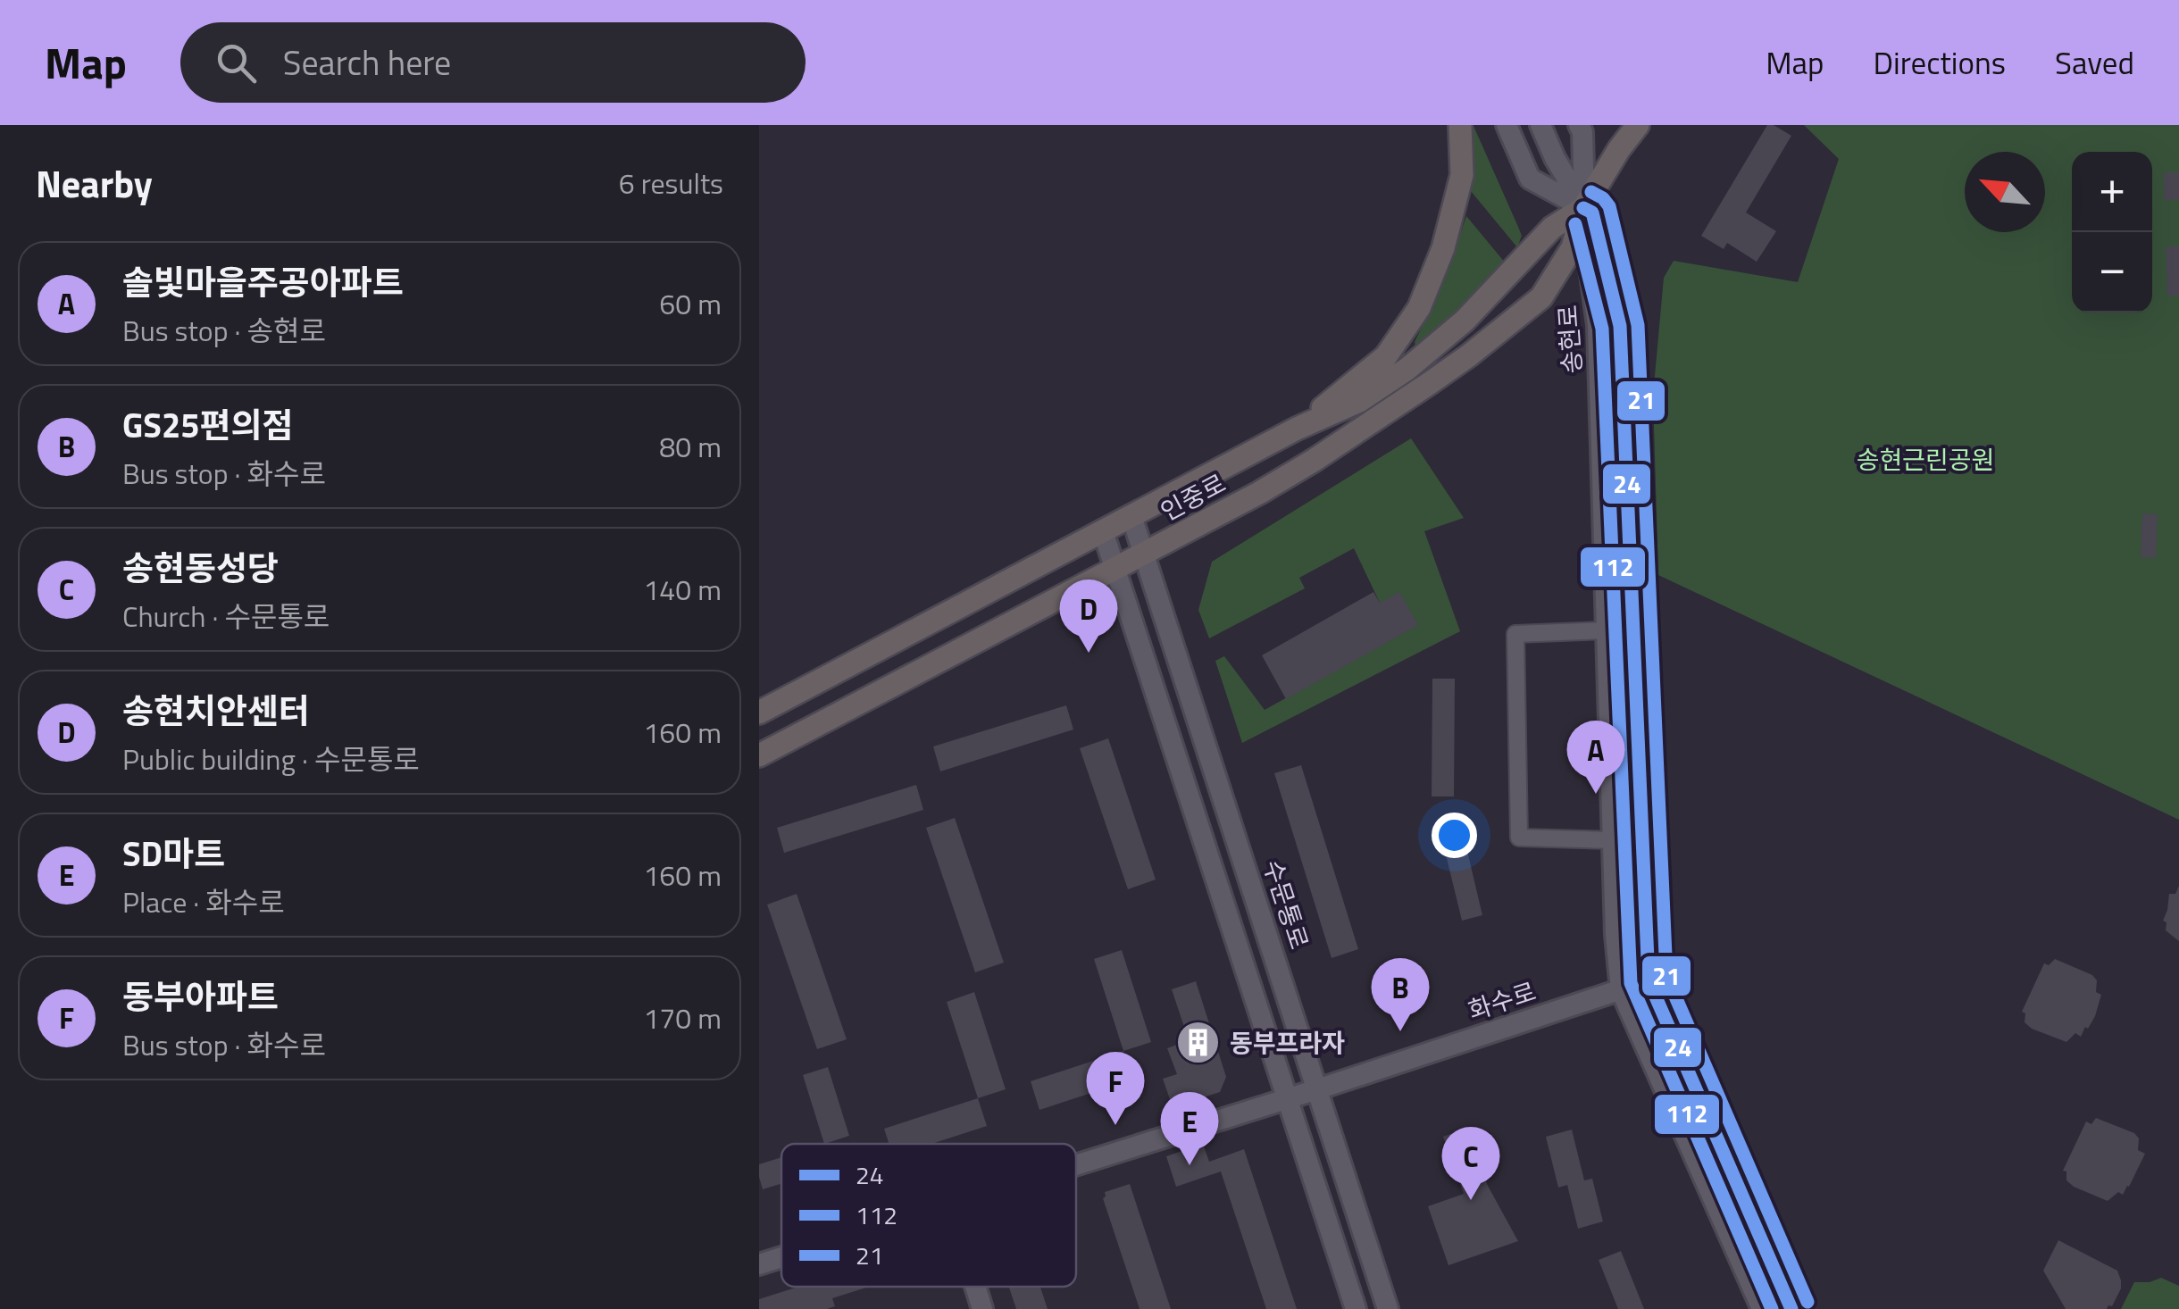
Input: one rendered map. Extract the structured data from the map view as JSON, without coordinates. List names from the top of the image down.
{
  "streets": {
    "main road": ["인중로"],
    "street": ["송현로", "수문통로", "화수로"]
  },
  "crossings": [
    ["송현로", "인중로"],
    ["송현로", "화수로"],
    ["인중로", "수문통로"],
    ["수문통로", "화수로"]
  ],
  "parks": ["송현근린공원"],
  "places": {
    "building": ["동부프라자"]
  },
  "lines": ["transit line 21", "transit line 24", "transit line 112"],
  "legend": ["24", "112", "21"],
  "north": "top left",
  "page": {
    "header": "Map",
    "search": "Search here",
    "nav": ["Map", "Directions", "Saved"],
    "heading": ["Nearby", "6 results"],
    "map_buttons": ["+", "−"],
    "list": [
      {
        "mark": "A",
        "name": "솔빛마을주공아파트",
        "note": "Bus stop · 송현로",
        "value": "60 m"
      },
      {
        "mark": "B",
        "name": "GS25편의점",
        "note": "Bus stop · 화수로",
        "value": "80 m"
      },
      {
        "mark": "C",
        "name": "송현동성당",
        "note": "Church · 수문통로",
        "value": "140 m"
      },
      {
        "mark": "D",
        "name": "송현치안센터",
        "note": "Public building · 수문통로",
        "value": "160 m"
      },
      {
        "mark": "E",
        "name": "SD마트",
        "note": "Place · 화수로",
        "value": "160 m"
      },
      {
        "mark": "F",
        "name": "동부아파트",
        "note": "Bus stop · 화수로",
        "value": "170 m"
      }
    ],
    "pins": [
      "D",
      "A",
      "B",
      "F",
      "E",
      "C"
    ]
  }
}
